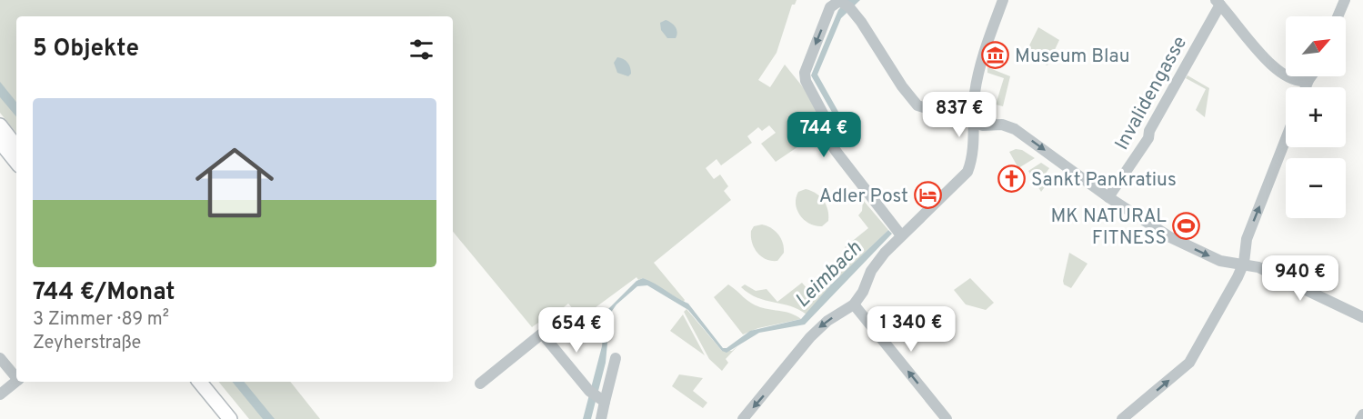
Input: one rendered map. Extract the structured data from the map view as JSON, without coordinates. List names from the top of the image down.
{
  "streets": {
    "street": ["Invalidengasse"]
  },
  "water": ["Leimbach"],
  "places": {
    "museum": ["Museum Blau"],
    "church": ["Sankt Pankratius"],
    "hotel": ["Adler Post"],
    "sports": ["MK NATURAL FITNESS"]
  },
  "north": "top right",
  "page": {
    "map_buttons": ["+", "−"],
    "heading": "5 Objekte",
    "list": [
      {
        "name": "744 €/Monat",
        "note": "3 Zimmer · 89 m² · Zeyherstraße"
      }
    ],
    "price": [
      "837 €",
      "744 €",
      "940 €",
      "1 340 €",
      "654 €"
    ]
  }
}
